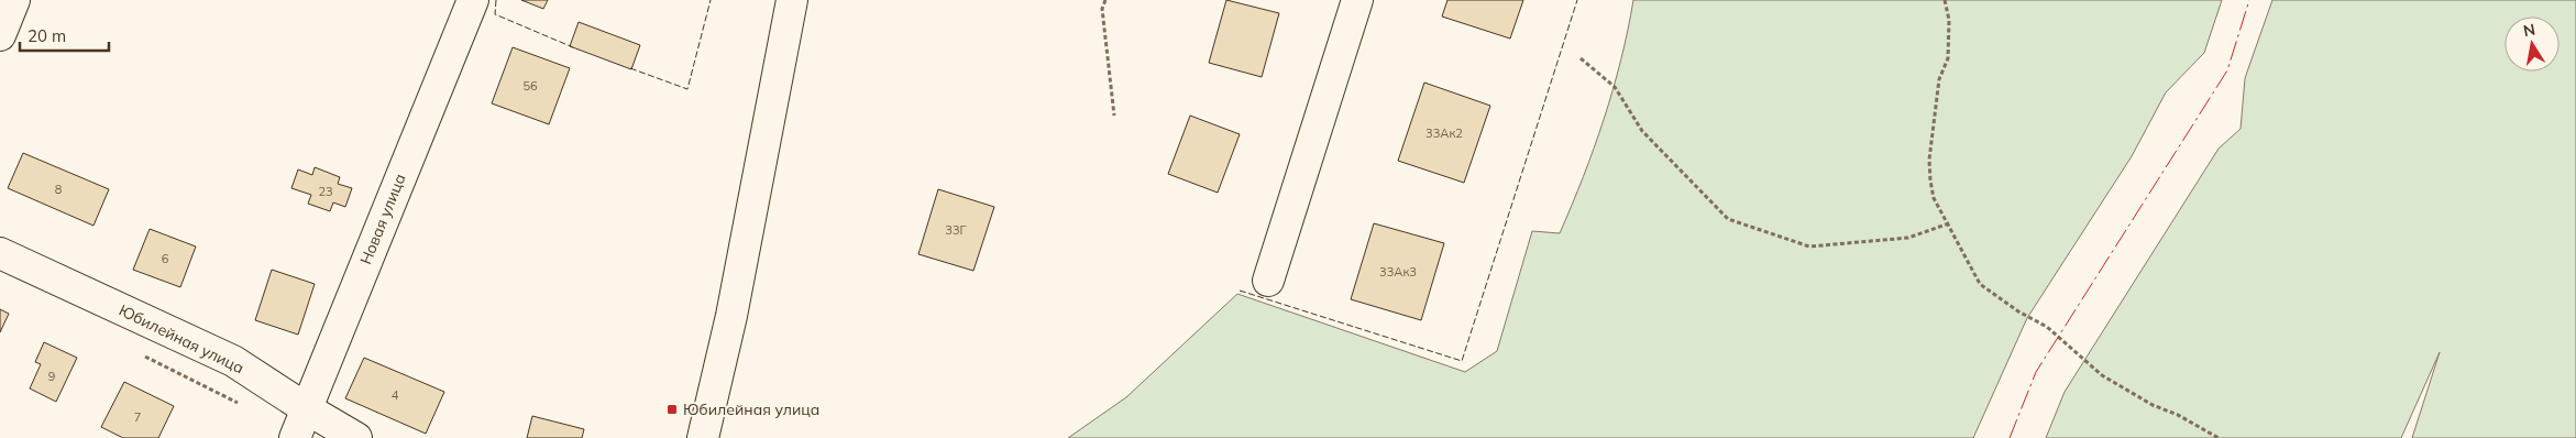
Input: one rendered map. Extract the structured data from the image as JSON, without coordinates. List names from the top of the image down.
{
  "streets": {
    "street": ["Новая улица", "Юбилейная улица"]
  },
  "crossings": [
    ["Новая улица", "Юбилейная улица"]
  ],
  "places": {
    "transit": ["Юбилейная улица"]
  },
  "house_numbers": [
    "56",
    "33Ак2",
    "8",
    "23",
    "33Г",
    "6",
    "33Ак3",
    "9",
    "4",
    "7"
  ],
  "scale_bar": "20 m",
  "north": "top"
}
